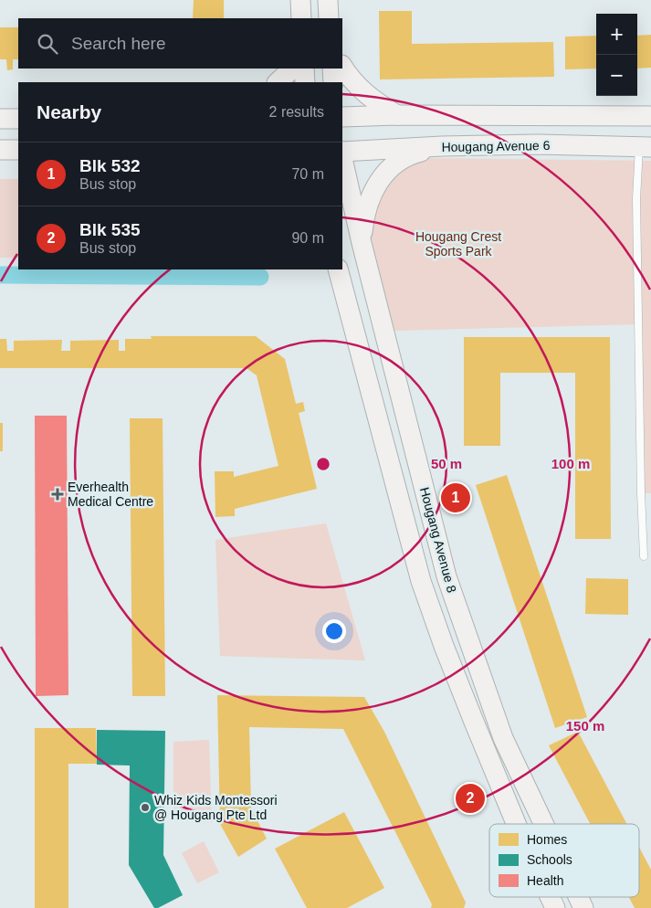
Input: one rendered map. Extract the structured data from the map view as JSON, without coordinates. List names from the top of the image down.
{
  "streets": {
    "main road": ["Hougang Avenue 6", "Hougang Avenue 8"]
  },
  "parks": ["Hougang Crest Sports Park"],
  "places": {
    "health": ["Everhealth Medical Centre"],
    "other": ["Whiz Kids Montessori @ Hougang Pte Ltd"]
  },
  "legend": ["Homes", "Schools", "Health"],
  "page": {
    "map_buttons": ["+", "−"],
    "search": "Search here",
    "heading": ["Nearby", "2 results"],
    "list": [
      {
        "mark": "1",
        "name": "Blk 532",
        "note": "Bus stop",
        "value": "70 m"
      },
      {
        "mark": "2",
        "name": "Blk 535",
        "note": "Bus stop",
        "value": "90 m"
      }
    ],
    "pins": ["1", "2"]
  },
  "rings": ["50 m", "100 m", "150 m"]
}
